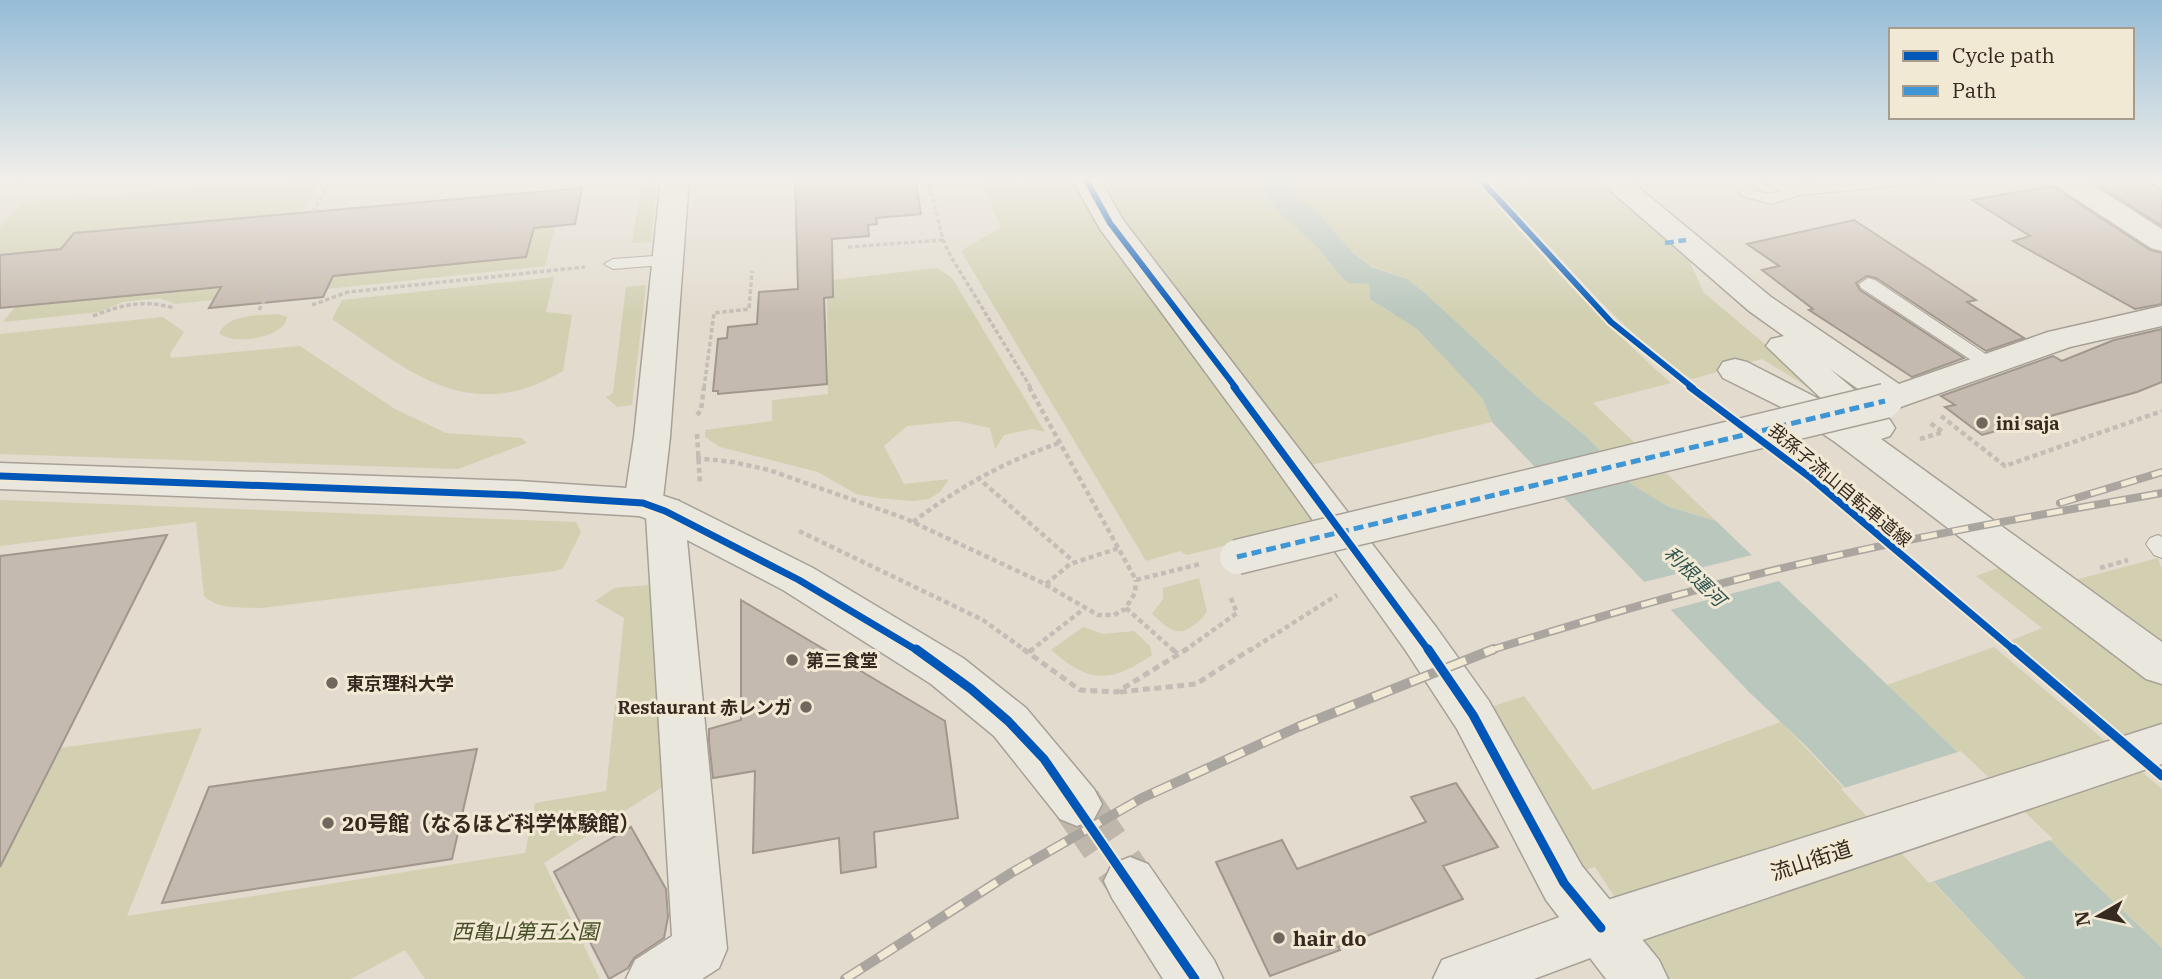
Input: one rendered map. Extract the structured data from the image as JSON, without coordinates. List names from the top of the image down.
{
  "streets": {
    "street": ["流山街道"],
    "cycle path": ["我孫子流山自転車道線"]
  },
  "water": ["利根運河"],
  "parks": ["西亀山第五公園"],
  "places": [
    "ini saja",
    "第三食堂",
    "東京理科大学",
    "Restaurant 赤レンガ",
    "20号館（なるほど科学体験館）",
    "hair do"
  ],
  "legend": ["Cycle path", "Path"],
  "north": "left"
}
